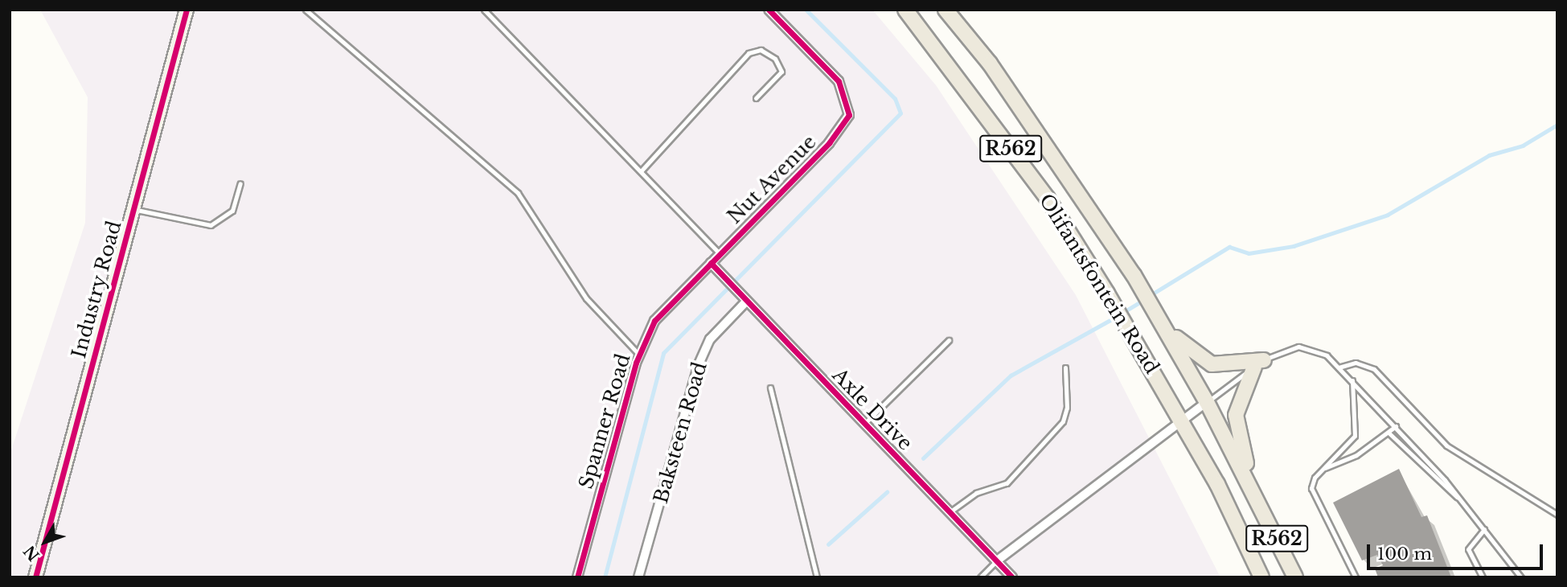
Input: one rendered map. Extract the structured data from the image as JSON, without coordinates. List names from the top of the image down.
{
  "streets": {
    "main road": ["R562", "Olifantsfontein Road"],
    "street": [
      "Nut Avenue",
      "Industry Road",
      "Axle Drive",
      "Spanner Road",
      "Baksteen Road"
    ]
  },
  "crossings": [
    ["Nut Avenue", "Axle Drive"],
    ["Nut Avenue", "Spanner Road"],
    ["Axle Drive", "Spanner Road"],
    ["Axle Drive", "Baksteen Road"]
  ],
  "scale_bar": "100 m",
  "north": "bottom left"
}
